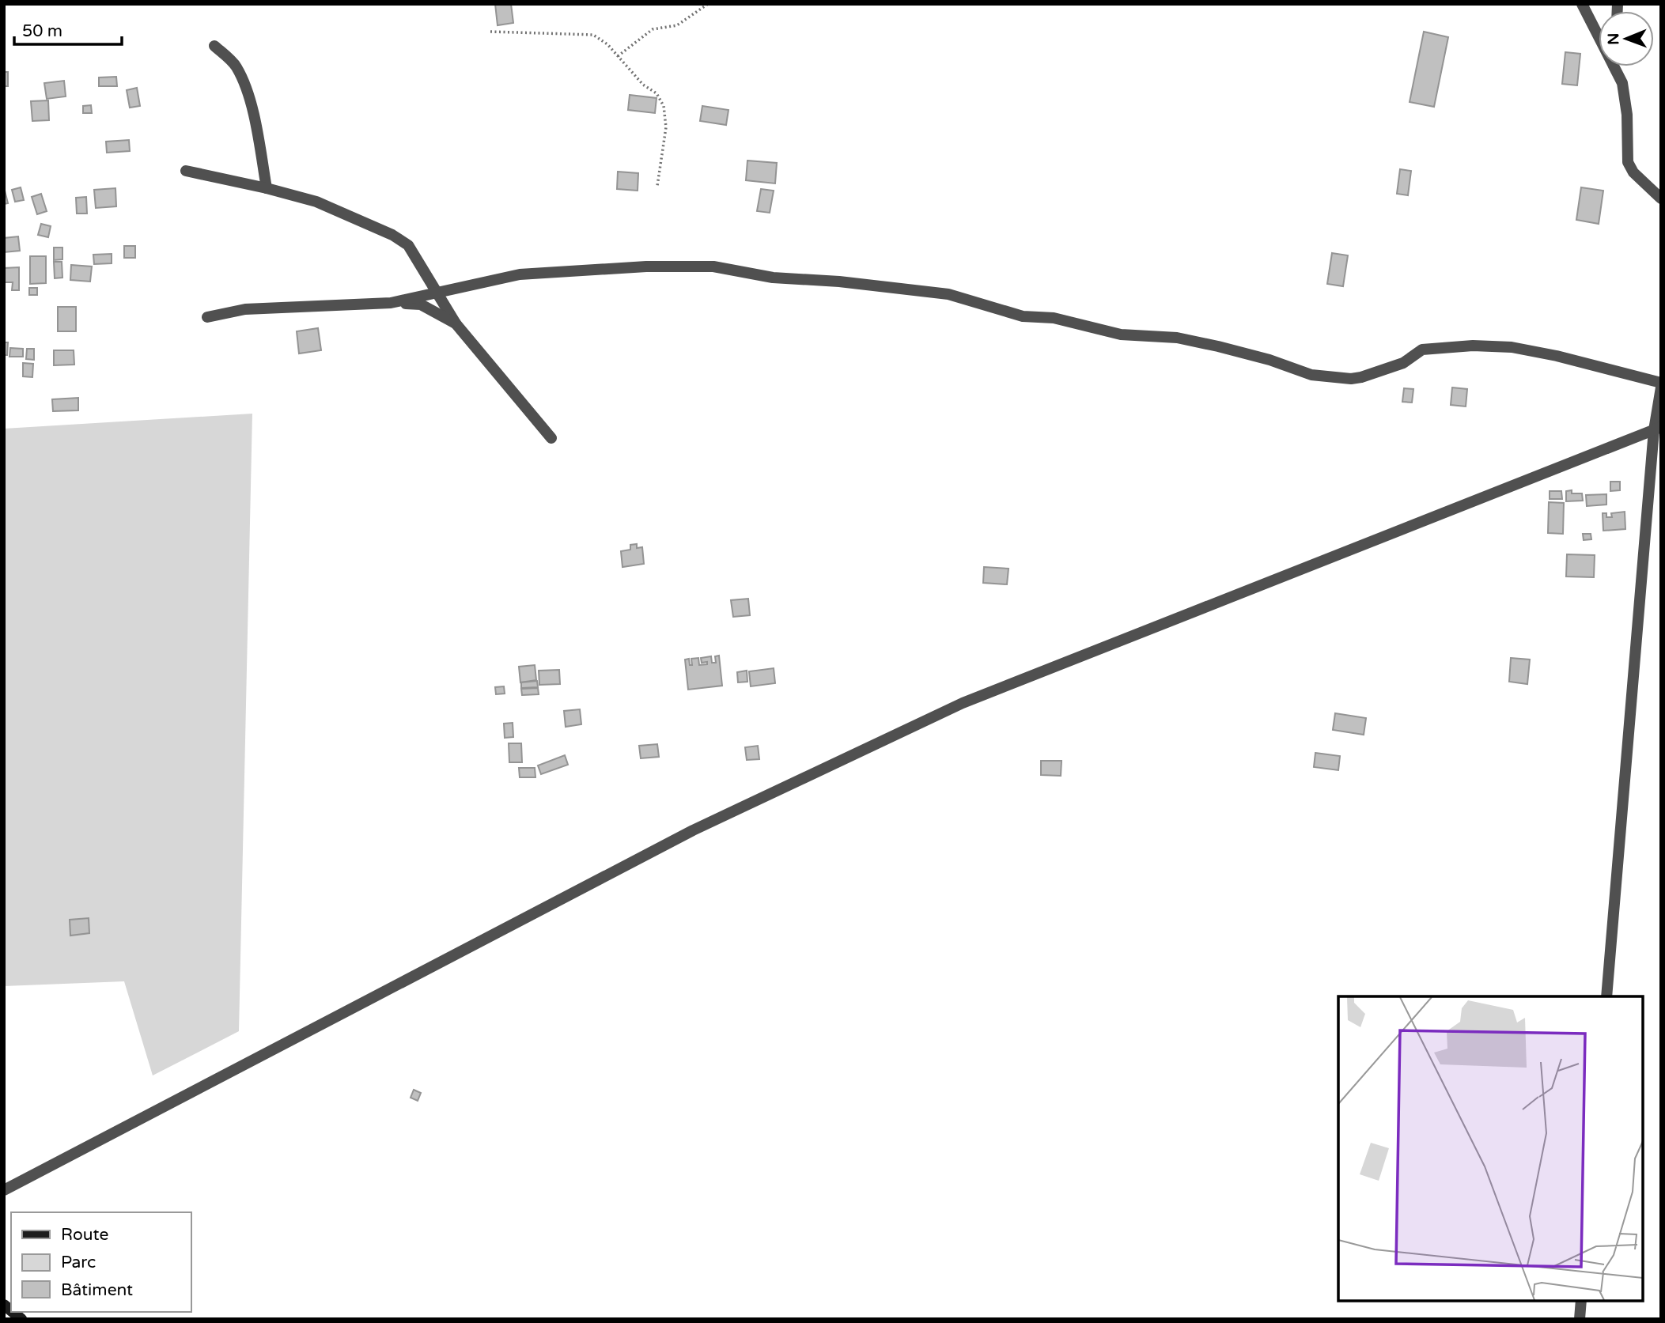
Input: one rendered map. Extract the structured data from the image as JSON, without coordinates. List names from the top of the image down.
{
  "legend": ["Route", "Parc", "Bâtiment"],
  "scale_bar": "50 m",
  "north": "left"
}
